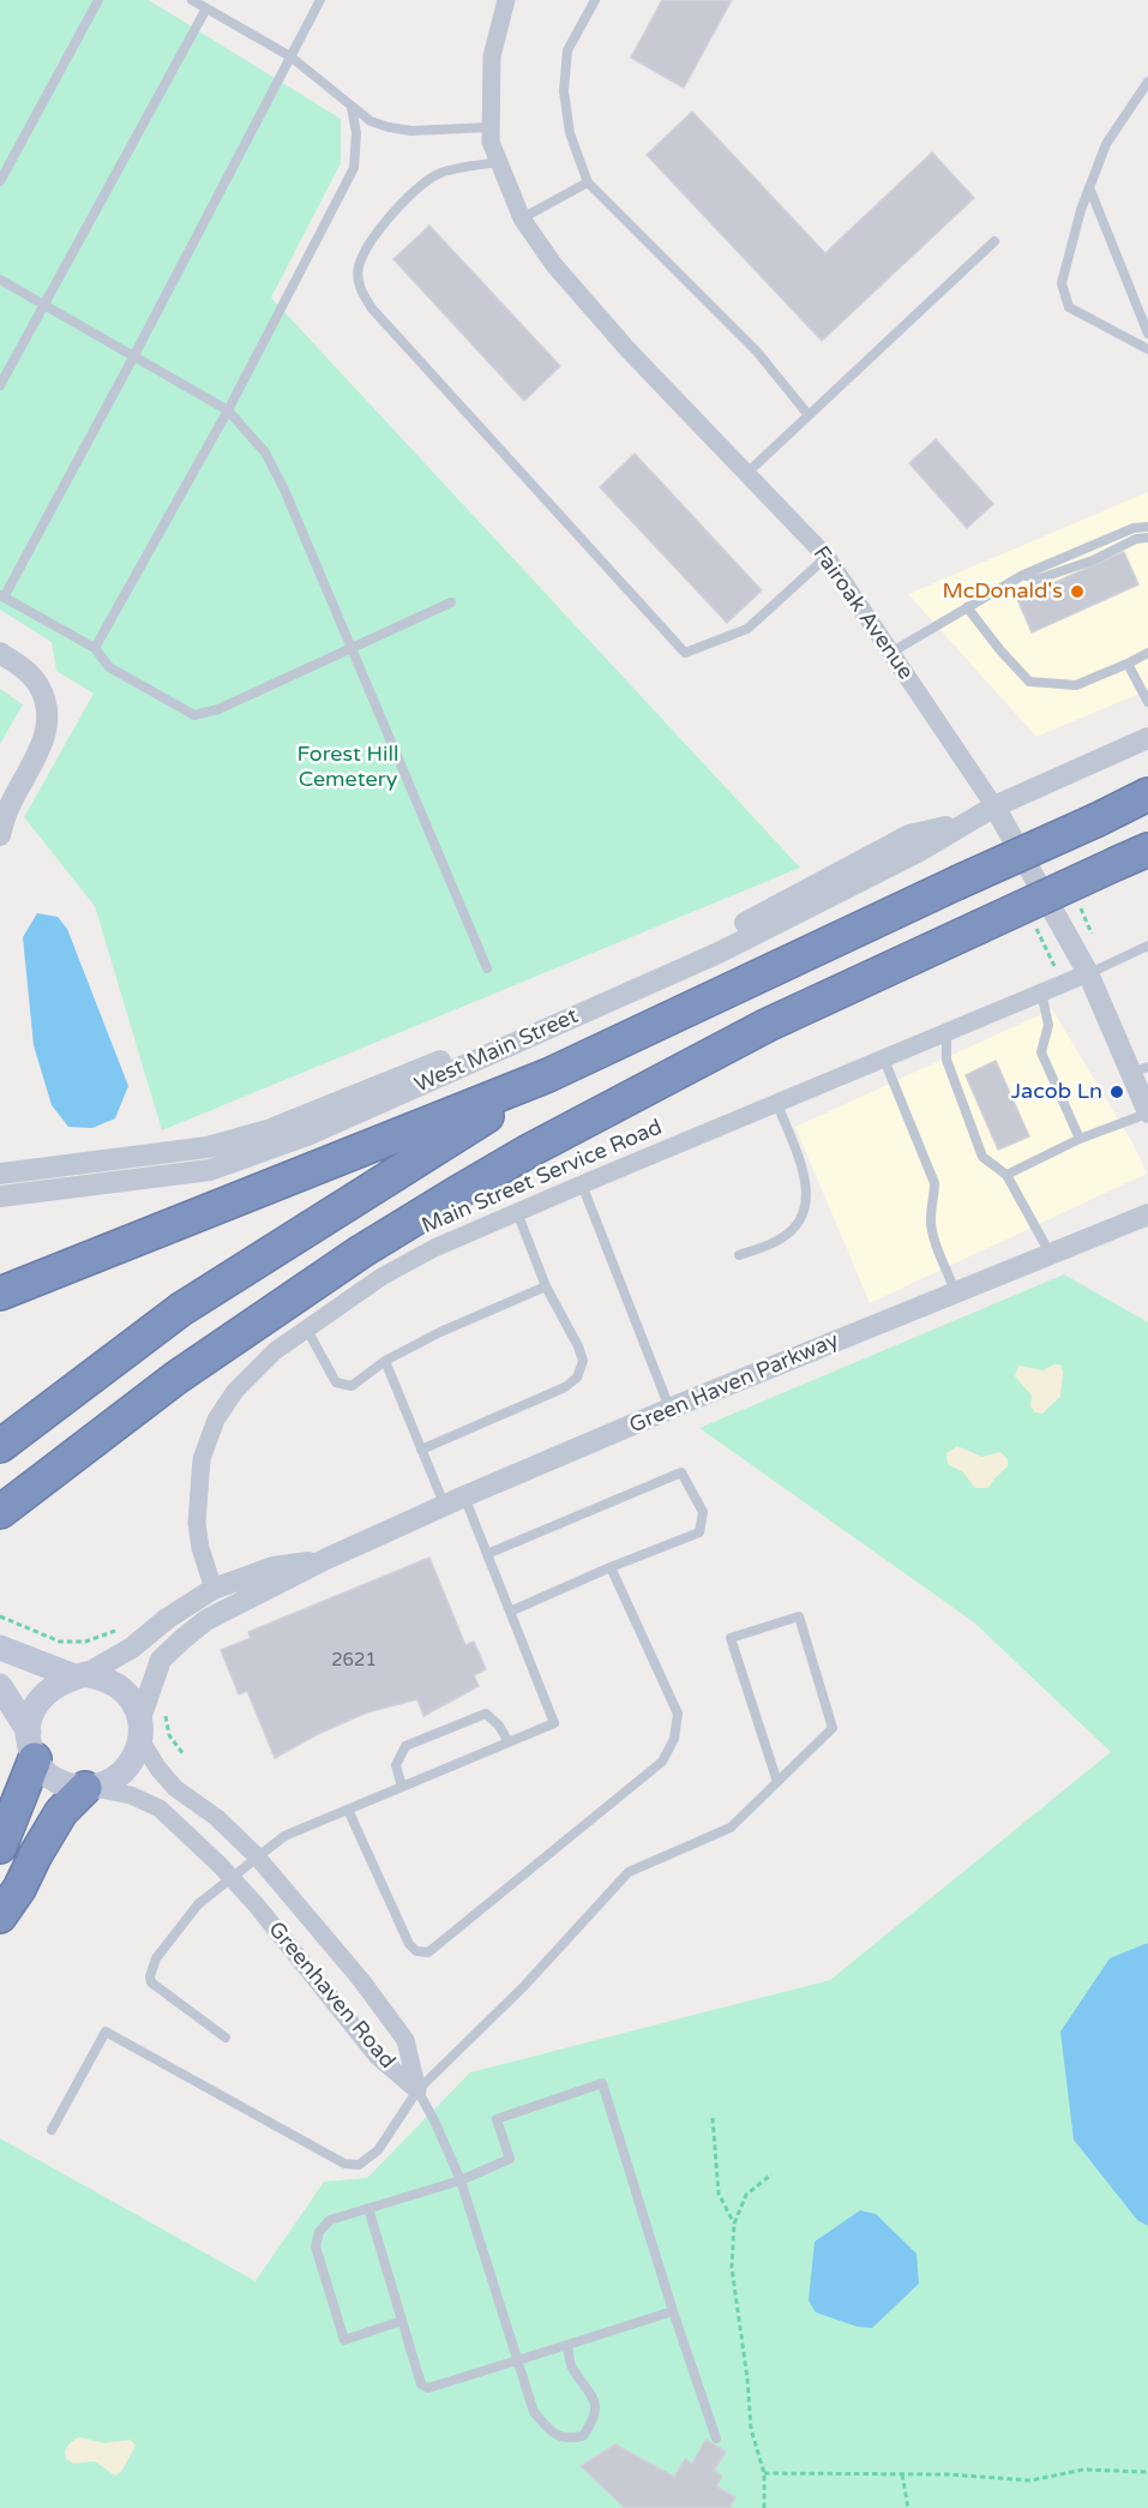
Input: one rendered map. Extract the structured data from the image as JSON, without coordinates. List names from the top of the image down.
{
  "streets": {
    "main road": ["Greenhaven Road"],
    "street": [
      "Fairoak Avenue",
      "West Main Street",
      "Main Street Service Road",
      "Green Haven Parkway"
    ]
  },
  "crossings": [
    ["Fairoak Avenue", "West Main Street"],
    ["Fairoak Avenue", "Main Street Service Road"]
  ],
  "parks": ["Forest Hill Cemetery"],
  "places": ["McDonald's", "Jacob Ln"],
  "house_numbers": ["2621"]
}
